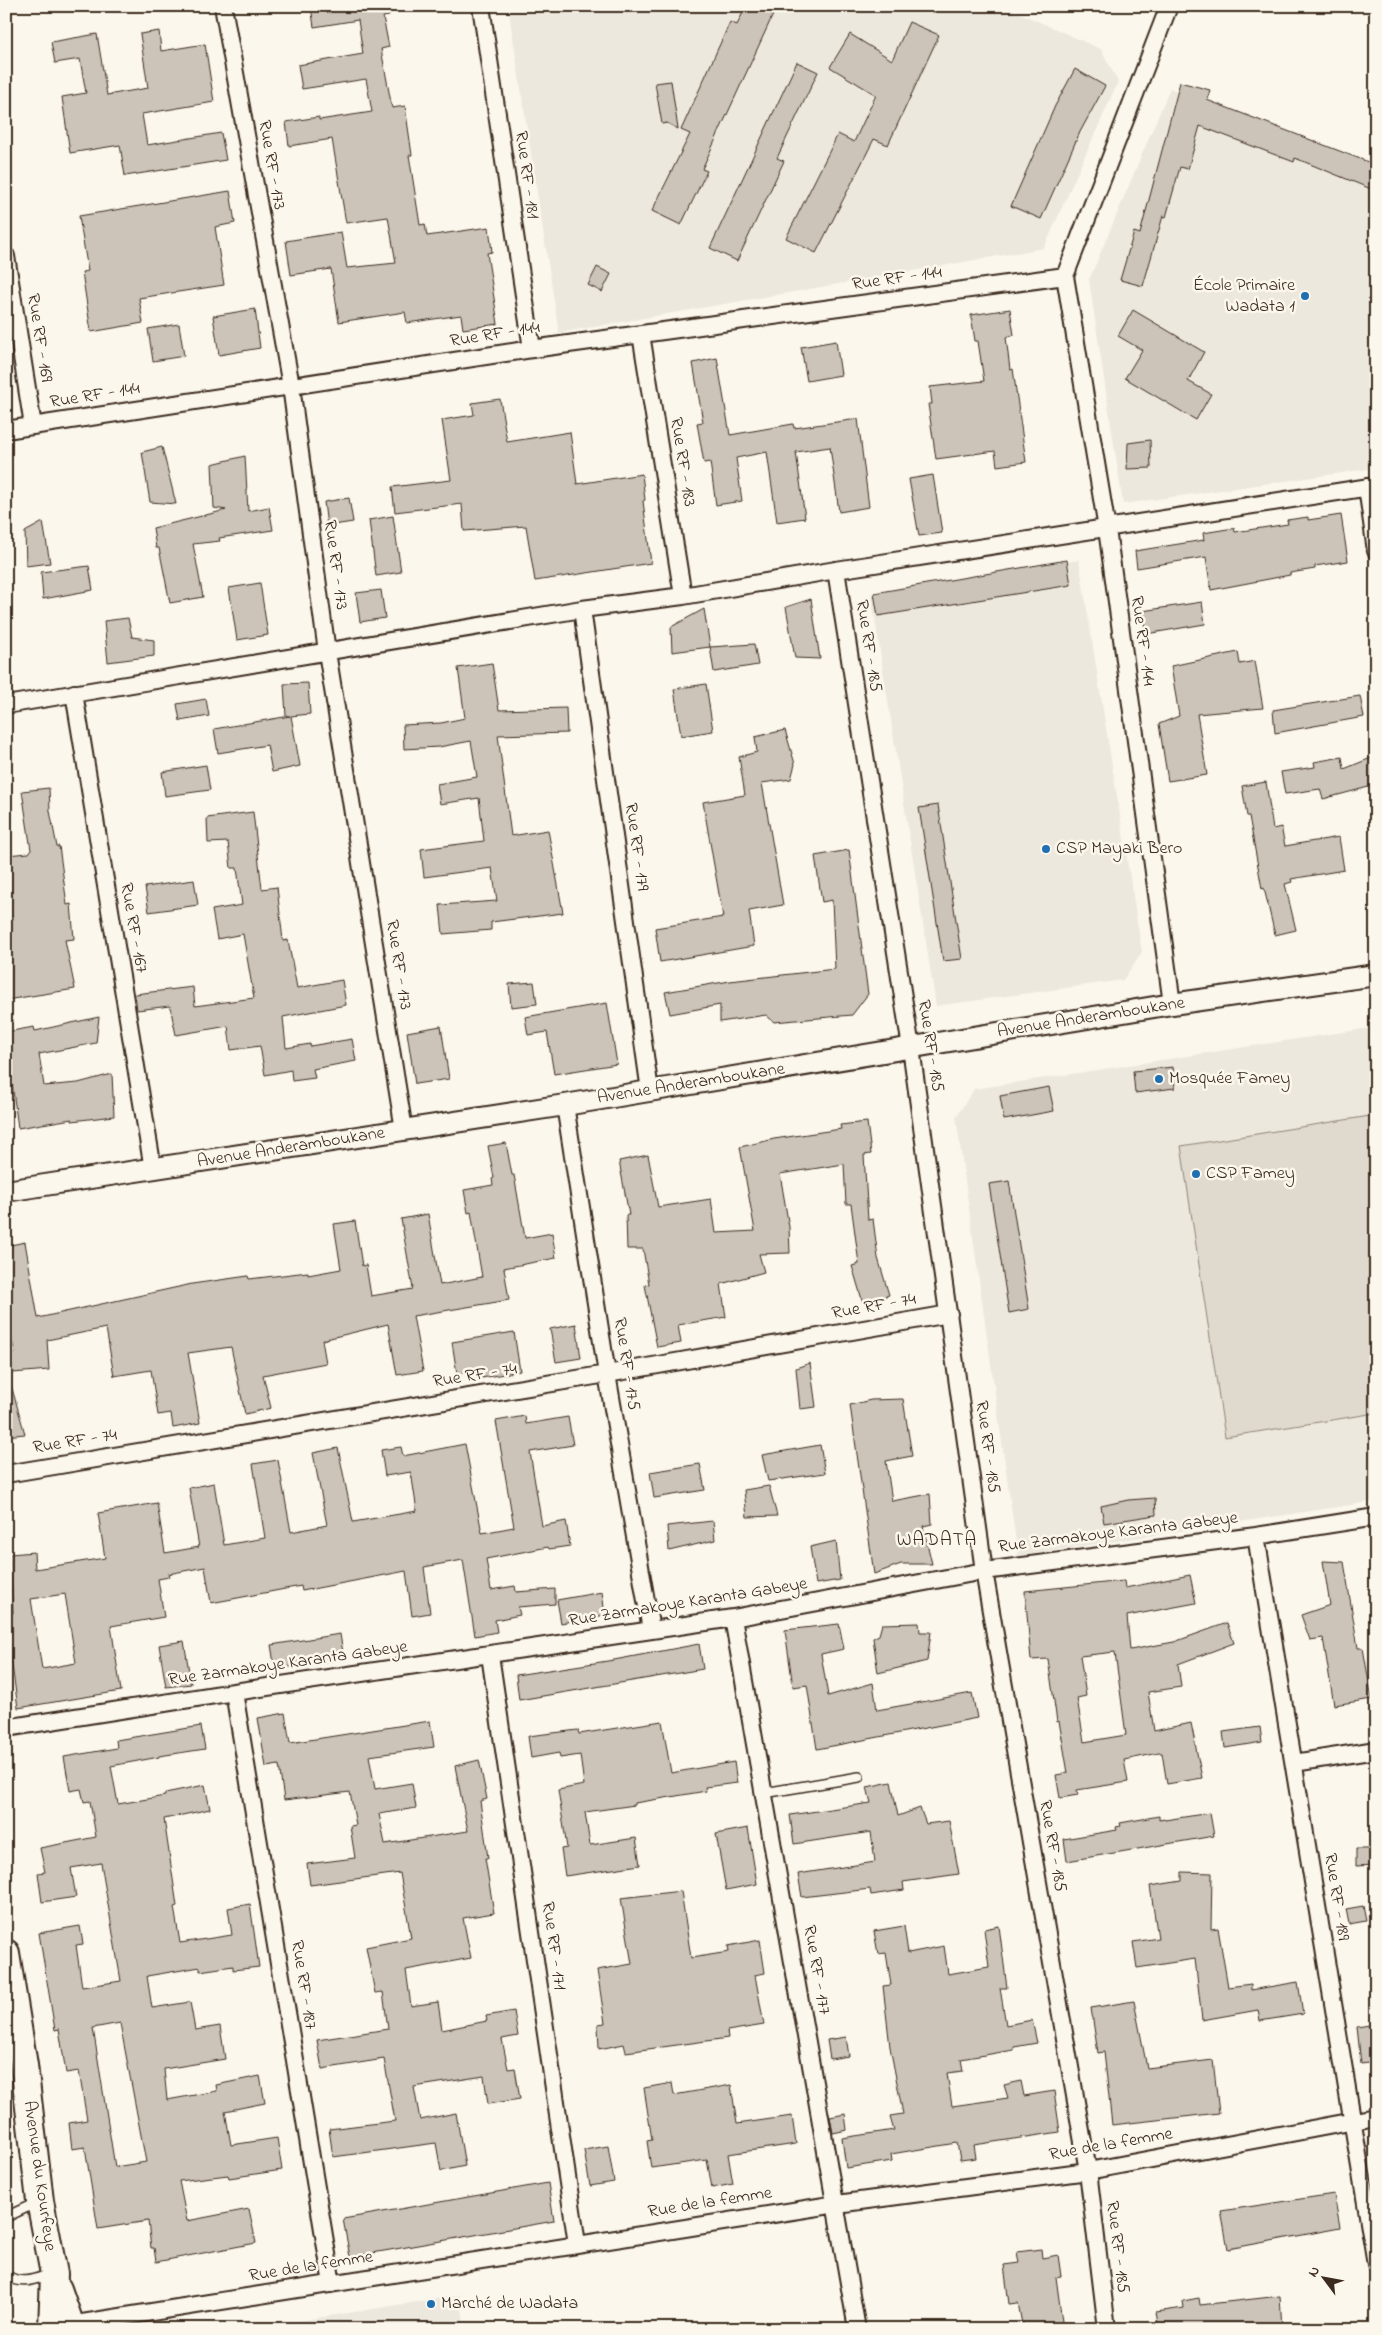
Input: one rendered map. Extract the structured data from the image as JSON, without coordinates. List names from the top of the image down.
{
  "streets": {
    "main road": ["Avenue du Kourfeye"],
    "street": [
      "Rue RF - 173",
      "Rue RF - 181",
      "Rue RF - 144",
      "Rue RF - 169",
      "Rue RF - 183",
      "Rue RF - 185",
      "Rue RF - 179",
      "Rue RF - 167",
      "Avenue Anderamboukane",
      "Rue RF - 74",
      "Rue RF - 175",
      "Rue Zarmakoye Karanta Gabeye",
      "Rue RF - 189",
      "Rue RF - 171",
      "Rue RF - 177",
      "Rue RF - 187",
      "Rue de la femme"
    ]
  },
  "crossings": [
    ["Rue RF - 173", "Rue RF - 144"],
    ["Rue RF - 173", "Avenue Anderamboukane"],
    ["Rue RF - 181", "Rue RF - 144"],
    ["Rue RF - 144", "Rue RF - 169"],
    ["Rue RF - 144", "Rue RF - 183"],
    ["Rue RF - 144", "Avenue Anderamboukane"],
    ["Rue RF - 185", "Avenue Anderamboukane"],
    ["Rue RF - 185", "Rue RF - 74"],
    ["Rue RF - 185", "Rue Zarmakoye Karanta Gabeye"],
    ["Rue RF - 185", "Rue de la femme"],
    ["Rue RF - 179", "Avenue Anderamboukane"],
    ["Rue RF - 167", "Avenue Anderamboukane"],
    ["Avenue Anderamboukane", "Rue RF - 175"],
    ["Rue RF - 74", "Rue RF - 175"],
    ["Rue RF - 175", "Rue Zarmakoye Karanta Gabeye"],
    ["Rue Zarmakoye Karanta Gabeye", "Rue RF - 189"],
    ["Rue Zarmakoye Karanta Gabeye", "Rue RF - 171"],
    ["Rue Zarmakoye Karanta Gabeye", "Rue RF - 177"],
    ["Rue Zarmakoye Karanta Gabeye", "Rue RF - 187"],
    ["Rue RF - 189", "Rue de la femme"],
    ["Rue RF - 171", "Rue de la femme"],
    ["Rue RF - 177", "Rue de la femme"],
    ["Rue RF - 187", "Rue de la femme"],
    ["Rue de la femme", "Avenue du Kourfeye"]
  ],
  "districts": ["WADATA"],
  "places": [
    "École Primaire Wadata 1",
    "CSP Mayaki Bero",
    "Mosquée Famey",
    "CSP Famey",
    "Marché de Wadata"
  ],
  "north": "top left"
}
